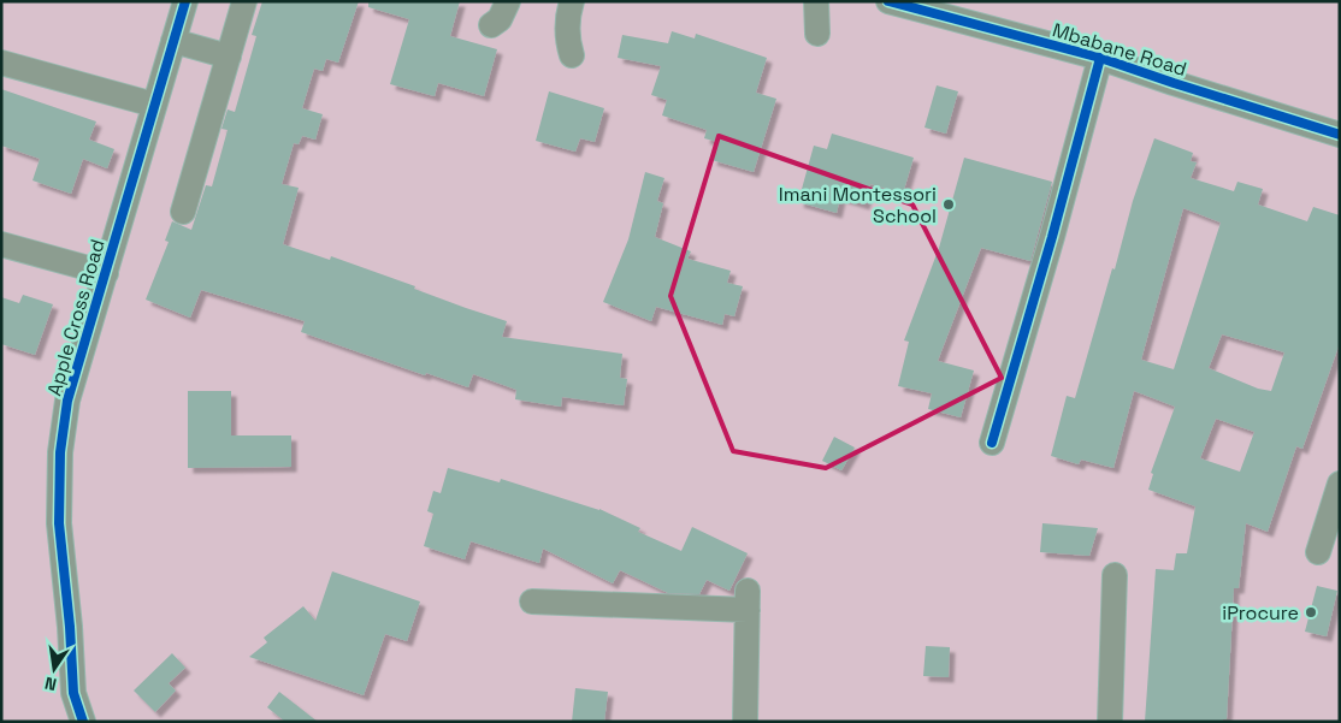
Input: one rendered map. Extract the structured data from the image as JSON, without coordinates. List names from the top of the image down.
{
  "streets": {
    "street": ["Mbabane Road", "Apple Cross Road"]
  },
  "places": ["Imani Montessori School", "iProcure"],
  "north": "bottom"
}
